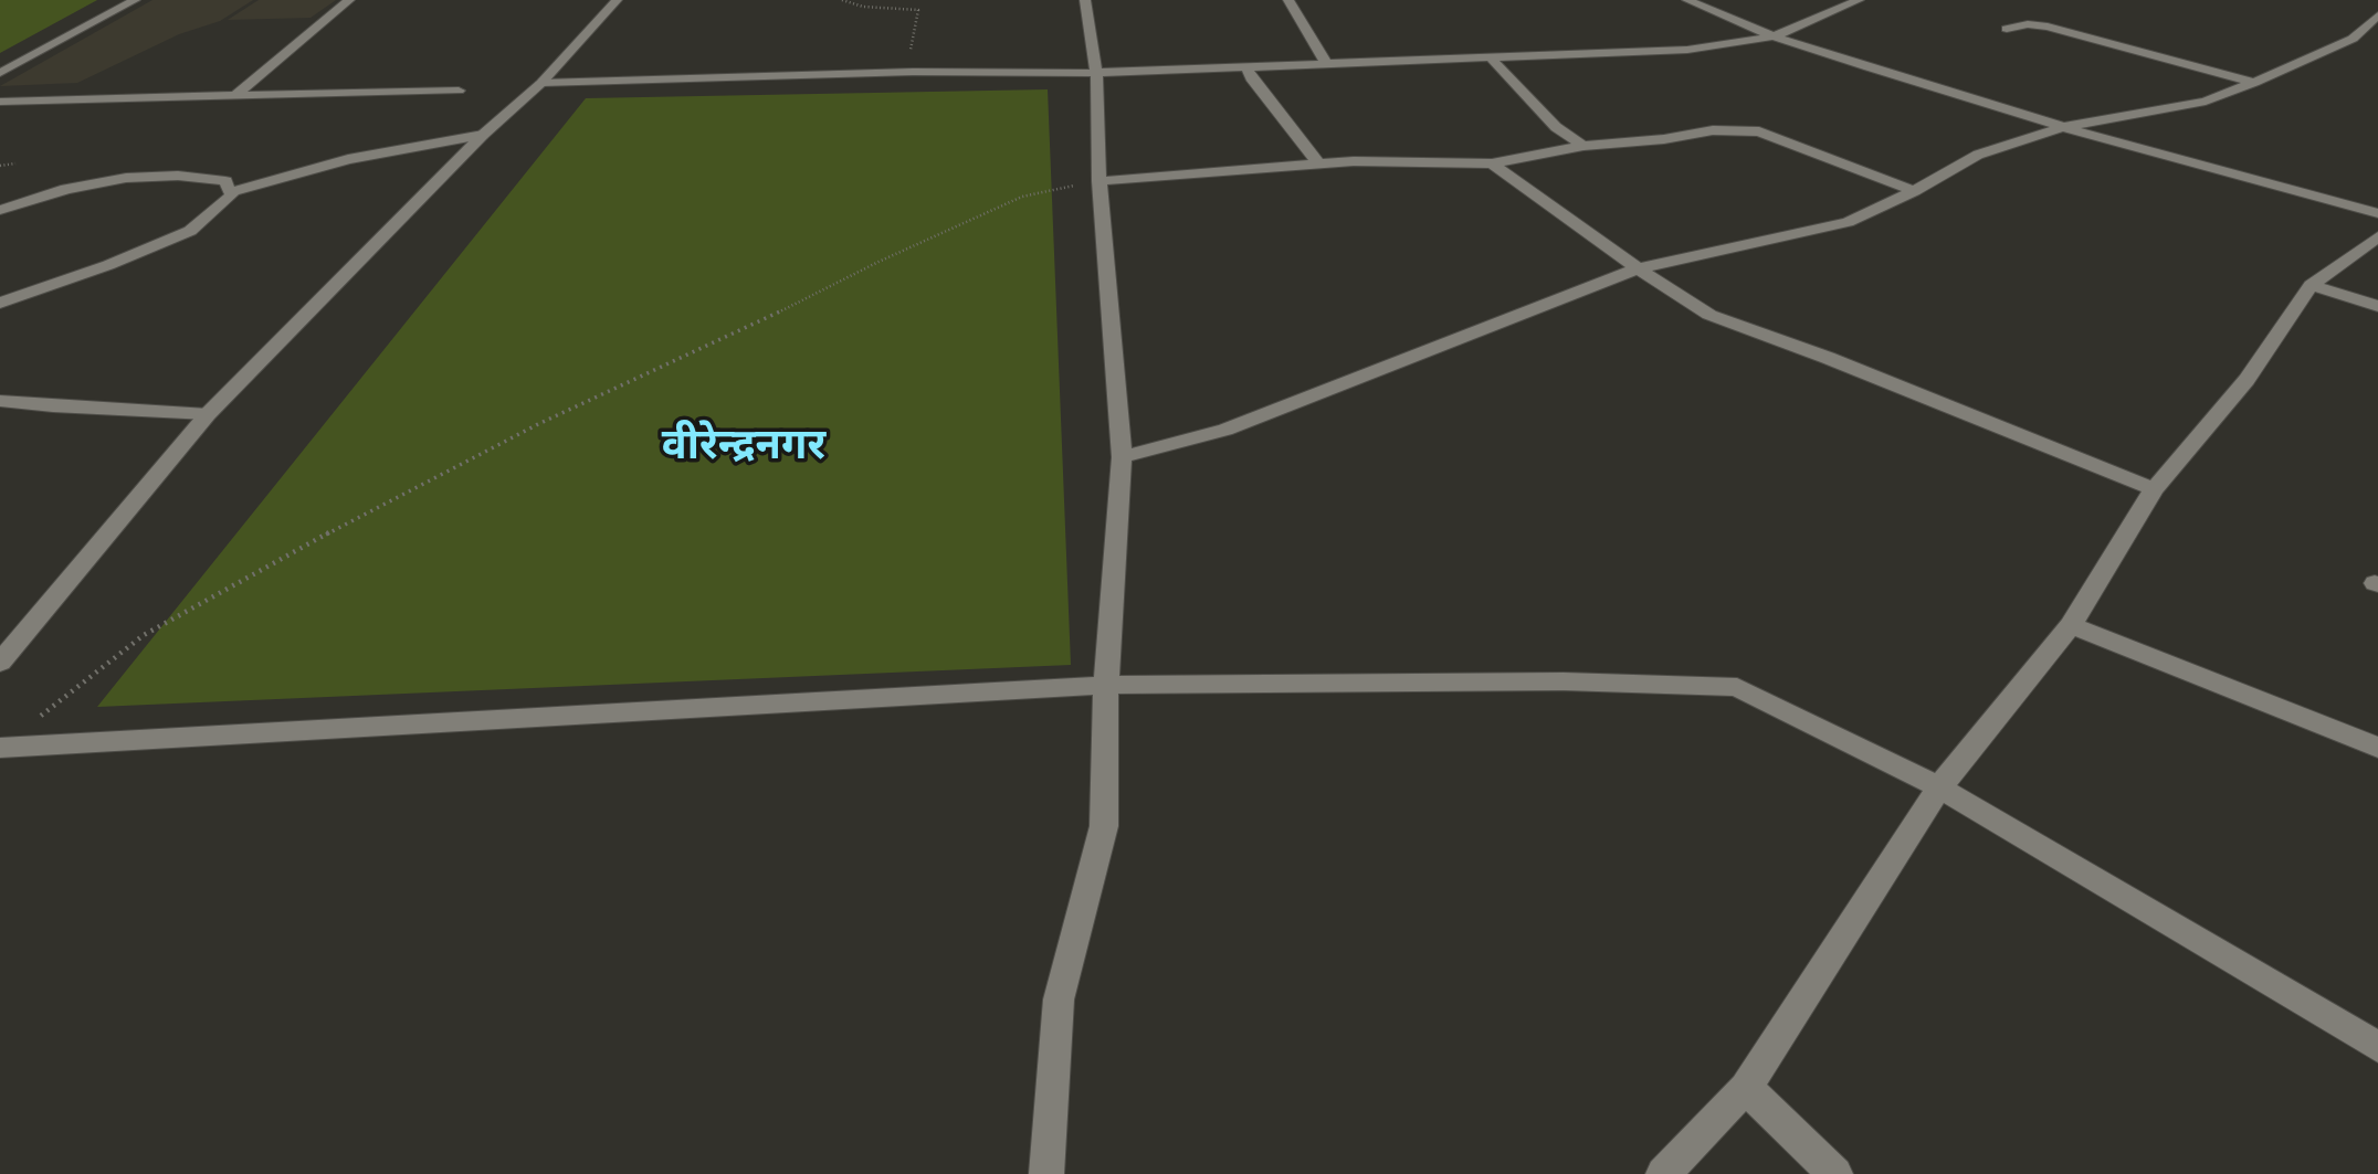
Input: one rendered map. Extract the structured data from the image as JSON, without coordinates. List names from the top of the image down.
{
  "districts": ["वीरेन्द्रनगर"]
}
